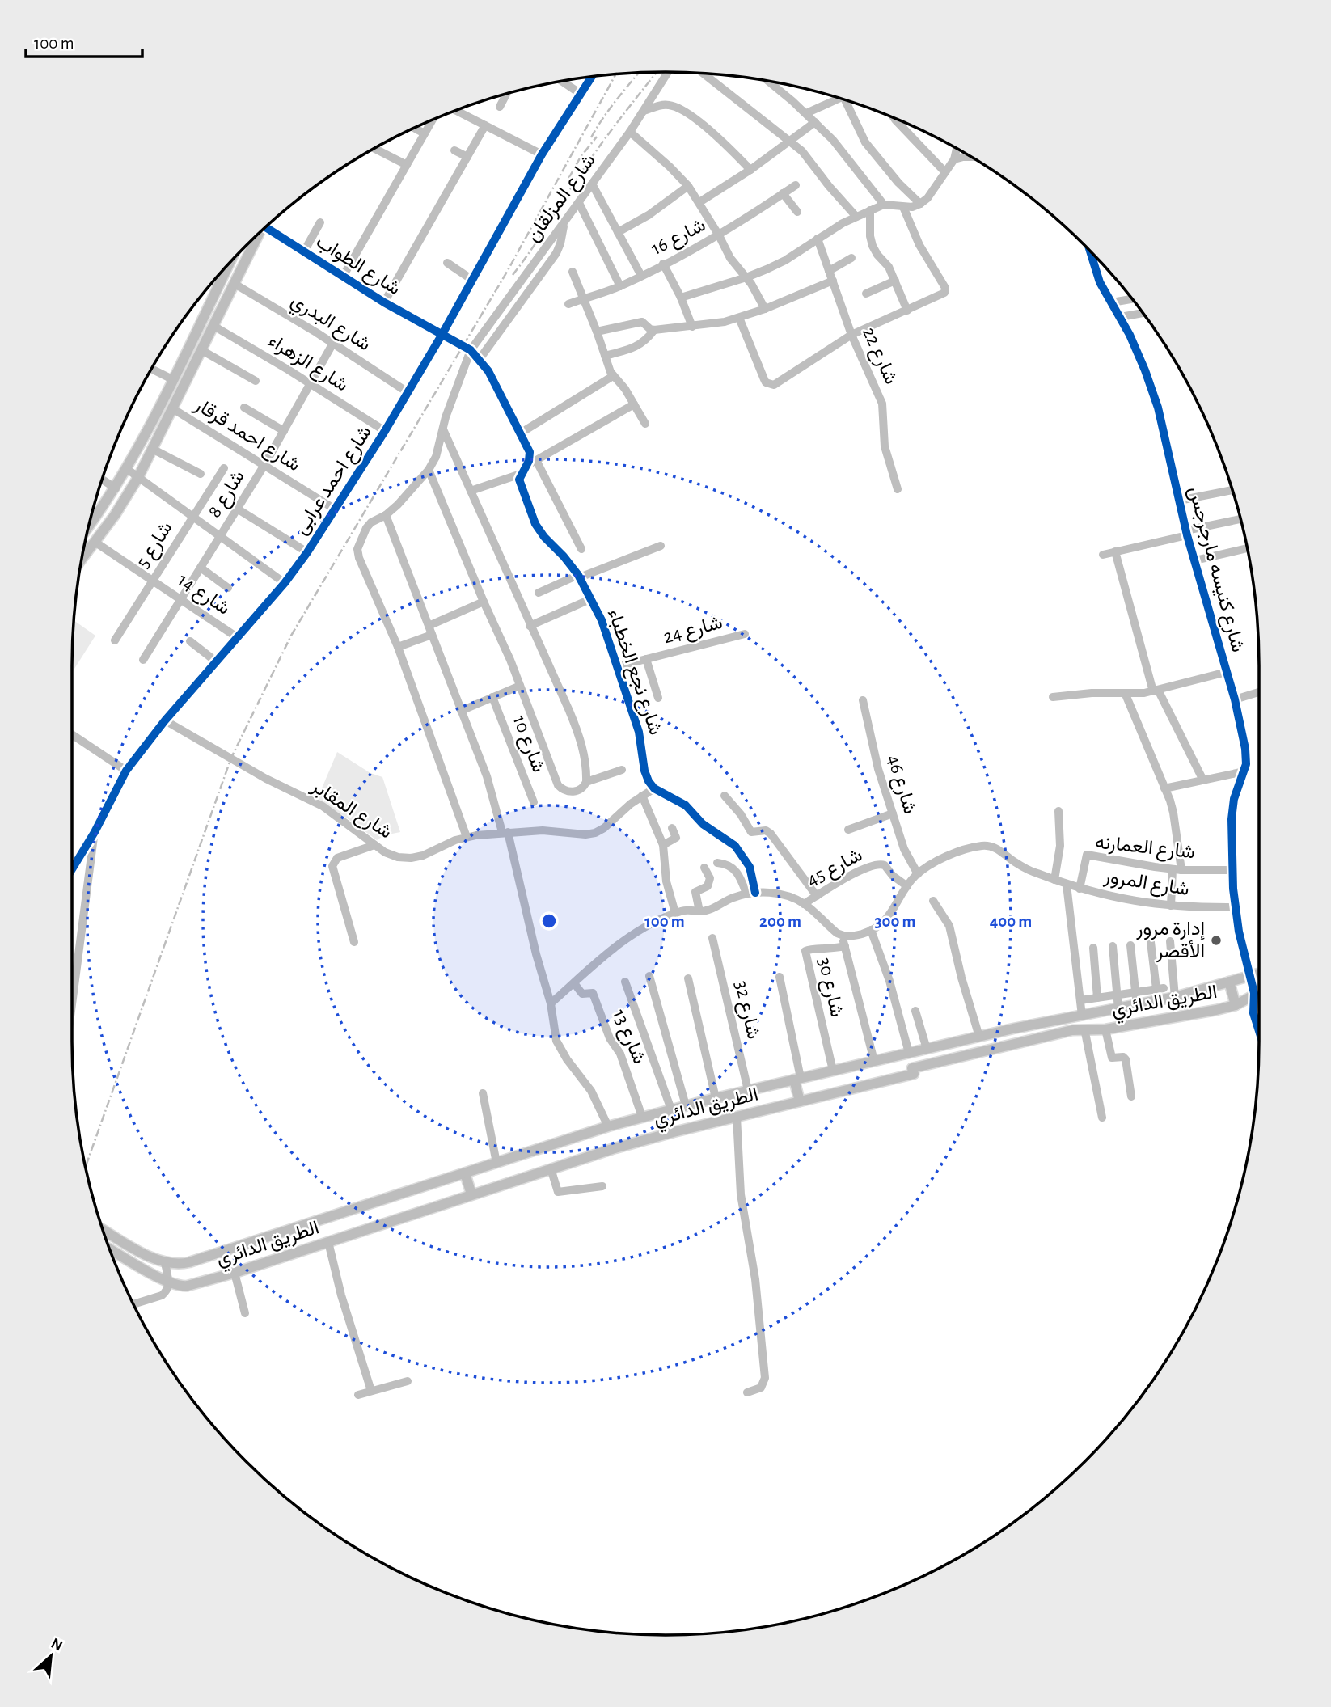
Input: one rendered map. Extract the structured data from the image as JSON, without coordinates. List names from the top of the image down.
{
  "streets": {
    "main road": ["الطريق الدائري"],
    "street": [
      "شارع المزلقان",
      "شارع 16",
      "شارع الطواب",
      "شارع البدري",
      "شارع 22",
      "شارع الزهراء",
      "شارع احمد قرقار",
      "شارع احمد عرابى",
      "شارع 8",
      "شارع 5",
      "شارع كنيسه مارجرجس",
      "شارع 14",
      "شارع 24",
      "شارع نجع الخطباء",
      "شارع 10",
      "شارع 46",
      "شارع المقابر",
      "شارع العمارنه",
      "شارع 45",
      "شارع المرور",
      "شارع 30",
      "شارع 32",
      "شارع 13"
    ]
  },
  "crossings": [
    ["شارع المزلقان", "شارع المقابر"],
    ["شارع الطواب", "شارع احمد عرابى"],
    ["شارع البدري", "شارع احمد عرابى"],
    ["شارع البدري", "شارع 8"],
    ["شارع الزهراء", "شارع احمد عرابى"],
    ["شارع الزهراء", "شارع 8"],
    ["شارع احمد قرقار", "شارع احمد عرابى"],
    ["شارع احمد قرقار", "شارع 8"],
    ["شارع احمد عرابى", "شارع 14"],
    ["شارع احمد عرابى", "شارع المقابر"],
    ["شارع 8", "شارع 14"],
    ["شارع 5", "شارع 14"],
    ["شارع كنيسه مارجرجس", "شارع العمارنه"],
    ["شارع كنيسه مارجرجس", "شارع المرور"],
    ["شارع كنيسه مارجرجس", "الطريق الدائري"],
    ["شارع 24", "شارع نجع الخطباء"],
    ["شارع نجع الخطباء", "شارع المقابر"],
    ["شارع 46", "شارع المرور"],
    ["شارع العمارنه", "شارع المرور"],
    ["شارع 45", "شارع المرور"],
    ["شارع 30", "الطريق الدائري"],
    ["الطريق الدائري", "شارع 32"],
    ["الطريق الدائري", "شارع 13"]
  ],
  "places": ["إدارة مرور الأقصر"],
  "scale_bar": "100 m",
  "north": "top right",
  "rings": [
    "100 m",
    "200 m",
    "300 m",
    "400 m"
  ]
}
